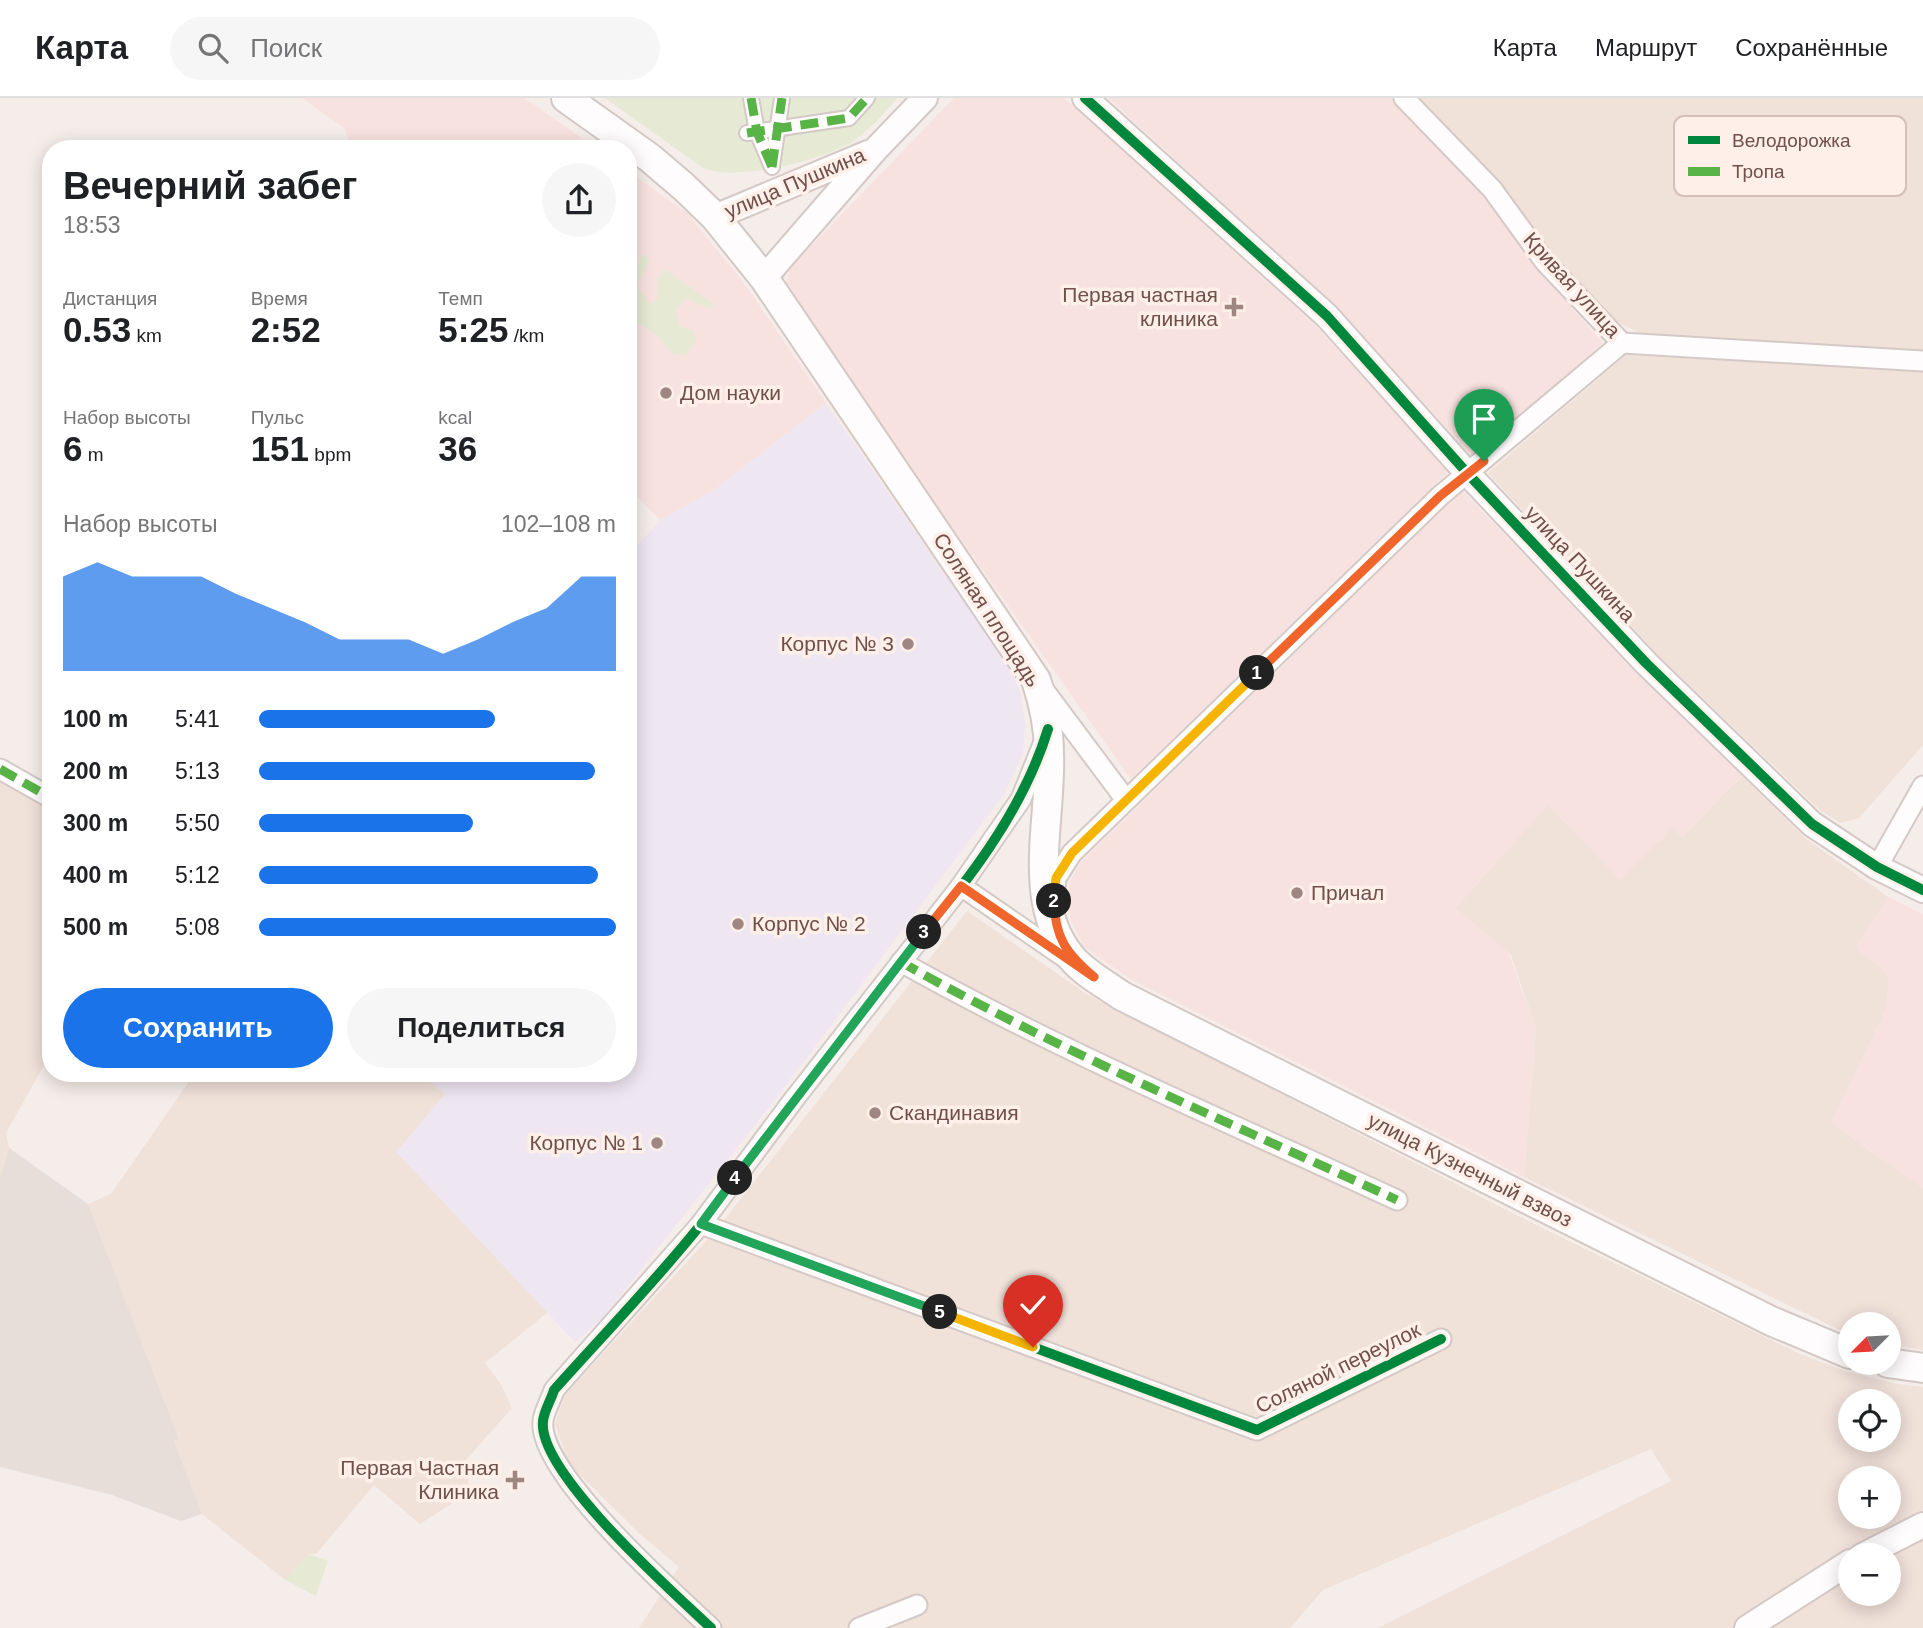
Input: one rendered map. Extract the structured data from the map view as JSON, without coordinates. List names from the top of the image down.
{
  "streets": {
    "main road": ["улица Пушкина", "Соляная площадь", "улица Кузнечный взвоз"],
    "street": ["Кривая улица", "Соляной переулок"]
  },
  "crossings": [
    ["улица Пушкина", "Соляная площадь"],
    ["Соляная площадь", "улица Кузнечный взвоз"]
  ],
  "places": {
    "health": ["Первая частная клиника", "Первая Частная Клиника"],
    "other": [
      "Дом науки",
      "Корпус № 3",
      "Причал",
      "Корпус № 2",
      "Скандинавия",
      "Корпус № 1"
    ]
  },
  "legend": ["Велодорожка", "Тропа"],
  "north": "bottom left",
  "page": {
    "header": "Карта",
    "search": "Поиск",
    "nav": ["Карта", "Маршрут", "Сохранённые"],
    "heading": ["Вечерний забег", "18:53"],
    "stats": [
      ["Дистанция", "0.53 km"],
      ["Время", "2:52"],
      ["Темп", "5:25 /km"],
      ["Набор высоты", "6 m"],
      ["Пульс", "151 bpm"],
      ["kcal", "36"]
    ],
    "chart": ["Набор высоты", "102–108 m"],
    "pins": [
      "1",
      "2",
      "3",
      "4",
      "5"
    ],
    "list": [
      {
        "name": "100 m",
        "note": "5:41"
      },
      {
        "name": "200 m",
        "note": "5:13"
      },
      {
        "name": "300 m",
        "note": "5:50"
      },
      {
        "name": "400 m",
        "note": "5:12"
      },
      {
        "name": "500 m",
        "note": "5:08"
      }
    ],
    "buttons": ["Сохранить", "Поделиться"],
    "map_buttons": ["+", "−"]
  }
}
